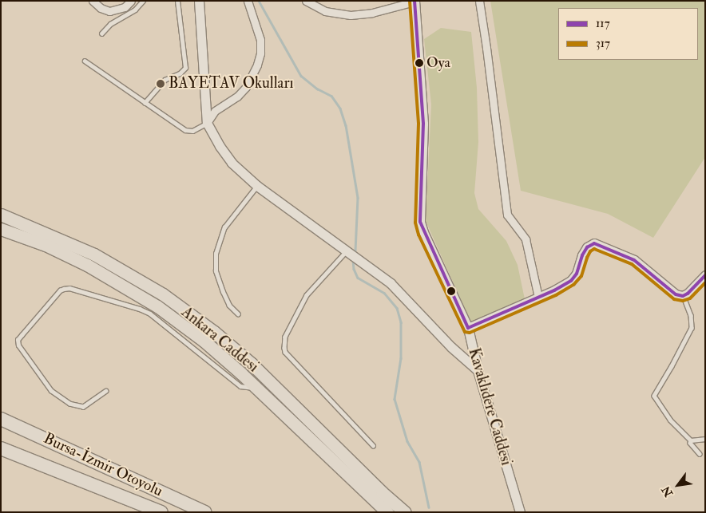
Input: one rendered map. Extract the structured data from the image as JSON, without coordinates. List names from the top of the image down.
{
  "streets": {
    "highway": ["Ankara Caddesi", "Bursa-İzmir Otoyolu"],
    "street": ["Kavaklıdere Caddesi"]
  },
  "places": ["Oya", "BAYETAV Okulları"],
  "lines": ["transit line 117", "transit line 317"],
  "legend": ["117", "317"],
  "north": "bottom left"
}
